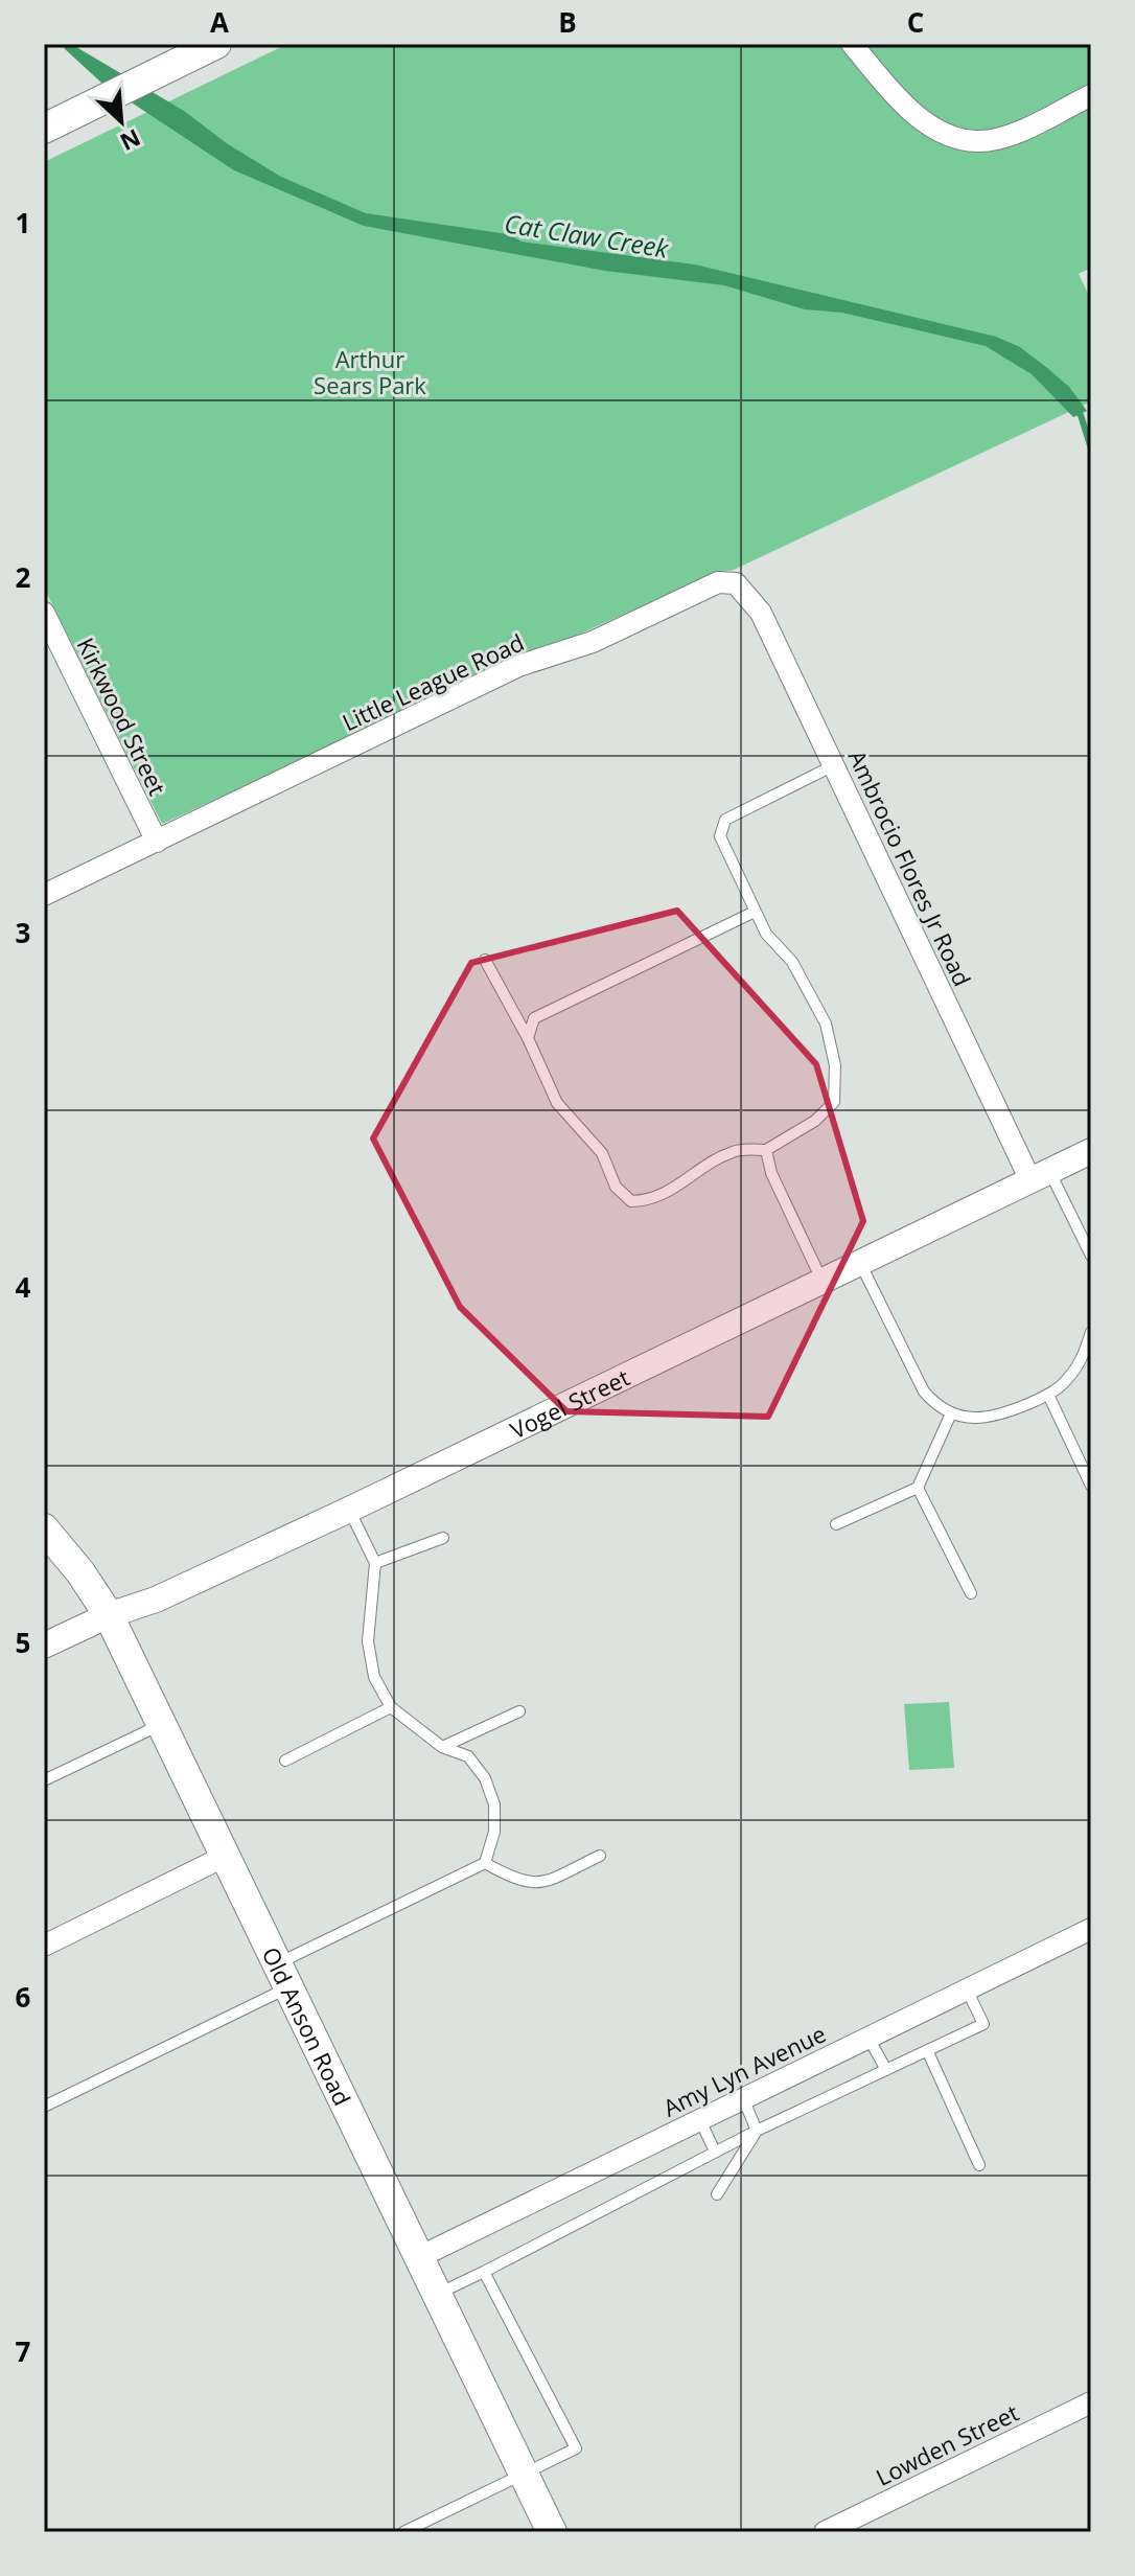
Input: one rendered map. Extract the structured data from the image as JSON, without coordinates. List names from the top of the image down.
{
  "streets": {
    "main road": ["Old Anson Road"],
    "street": [
      "Little League Road",
      "Kirkwood Street",
      "Ambrocio Flores Jr Road",
      "Vogel Street",
      "Amy Lyn Avenue",
      "Lowden Street"
    ]
  },
  "crossings": [
    ["Little League Road", "Kirkwood Street"],
    ["Little League Road", "Ambrocio Flores Jr Road"],
    ["Ambrocio Flores Jr Road", "Vogel Street"],
    ["Vogel Street", "Old Anson Road"],
    ["Old Anson Road", "Amy Lyn Avenue"]
  ],
  "water": ["Cat Claw Creek"],
  "parks": ["Arthur Sears Park"],
  "north": "bottom right",
  "grid": {
    "columns": ["A", "B", "C"],
    "rows": [
      "1",
      "2",
      "3",
      "4",
      "5",
      "6",
      "7"
    ]
  }
}
